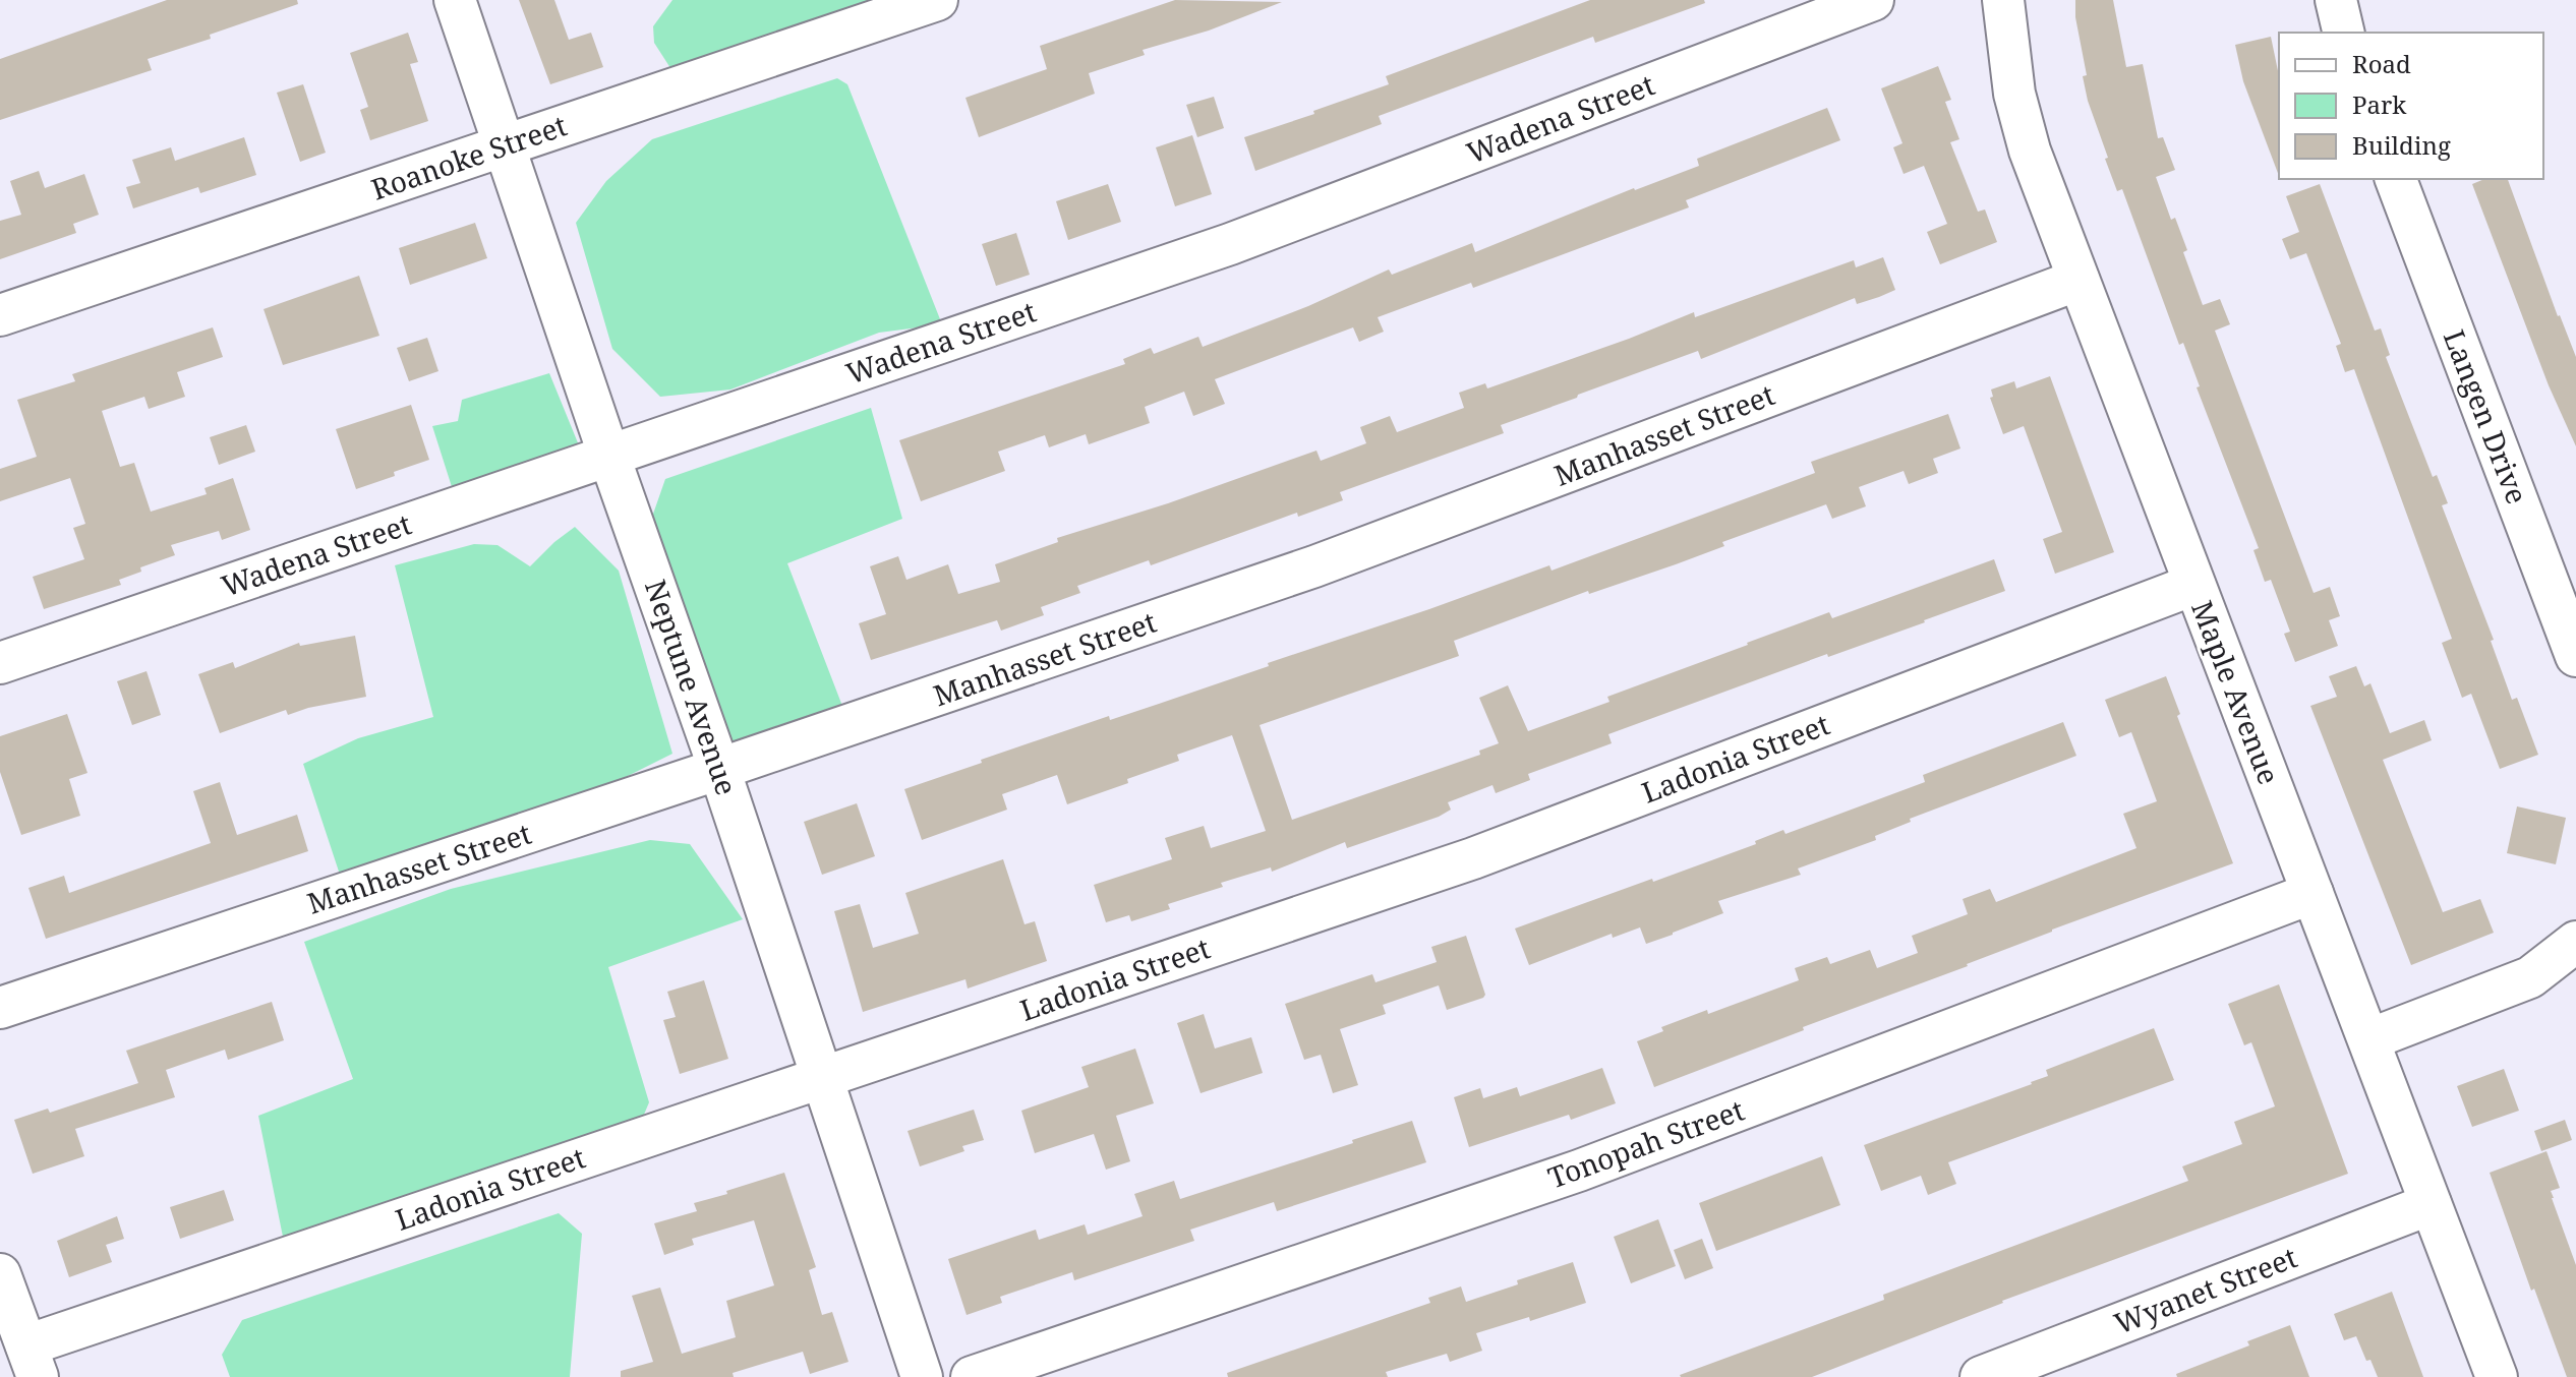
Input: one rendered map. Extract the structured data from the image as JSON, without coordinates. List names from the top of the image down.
{
  "streets": {
    "street": [
      "Wadena Street",
      "Roanoke Street",
      "Langen Drive",
      "Manhasset Street",
      "Neptune Avenue",
      "Maple Avenue",
      "Ladonia Street",
      "Tonopah Street",
      "Wyanet Street"
    ]
  },
  "crossings": [
    ["Wadena Street", "Neptune Avenue"],
    ["Roanoke Street", "Neptune Avenue"],
    ["Manhasset Street", "Neptune Avenue"],
    ["Manhasset Street", "Maple Avenue"],
    ["Neptune Avenue", "Ladonia Street"],
    ["Maple Avenue", "Ladonia Street"],
    ["Maple Avenue", "Tonopah Street"],
    ["Maple Avenue", "Wyanet Street"]
  ],
  "legend": ["Road", "Park", "Building"]
}
